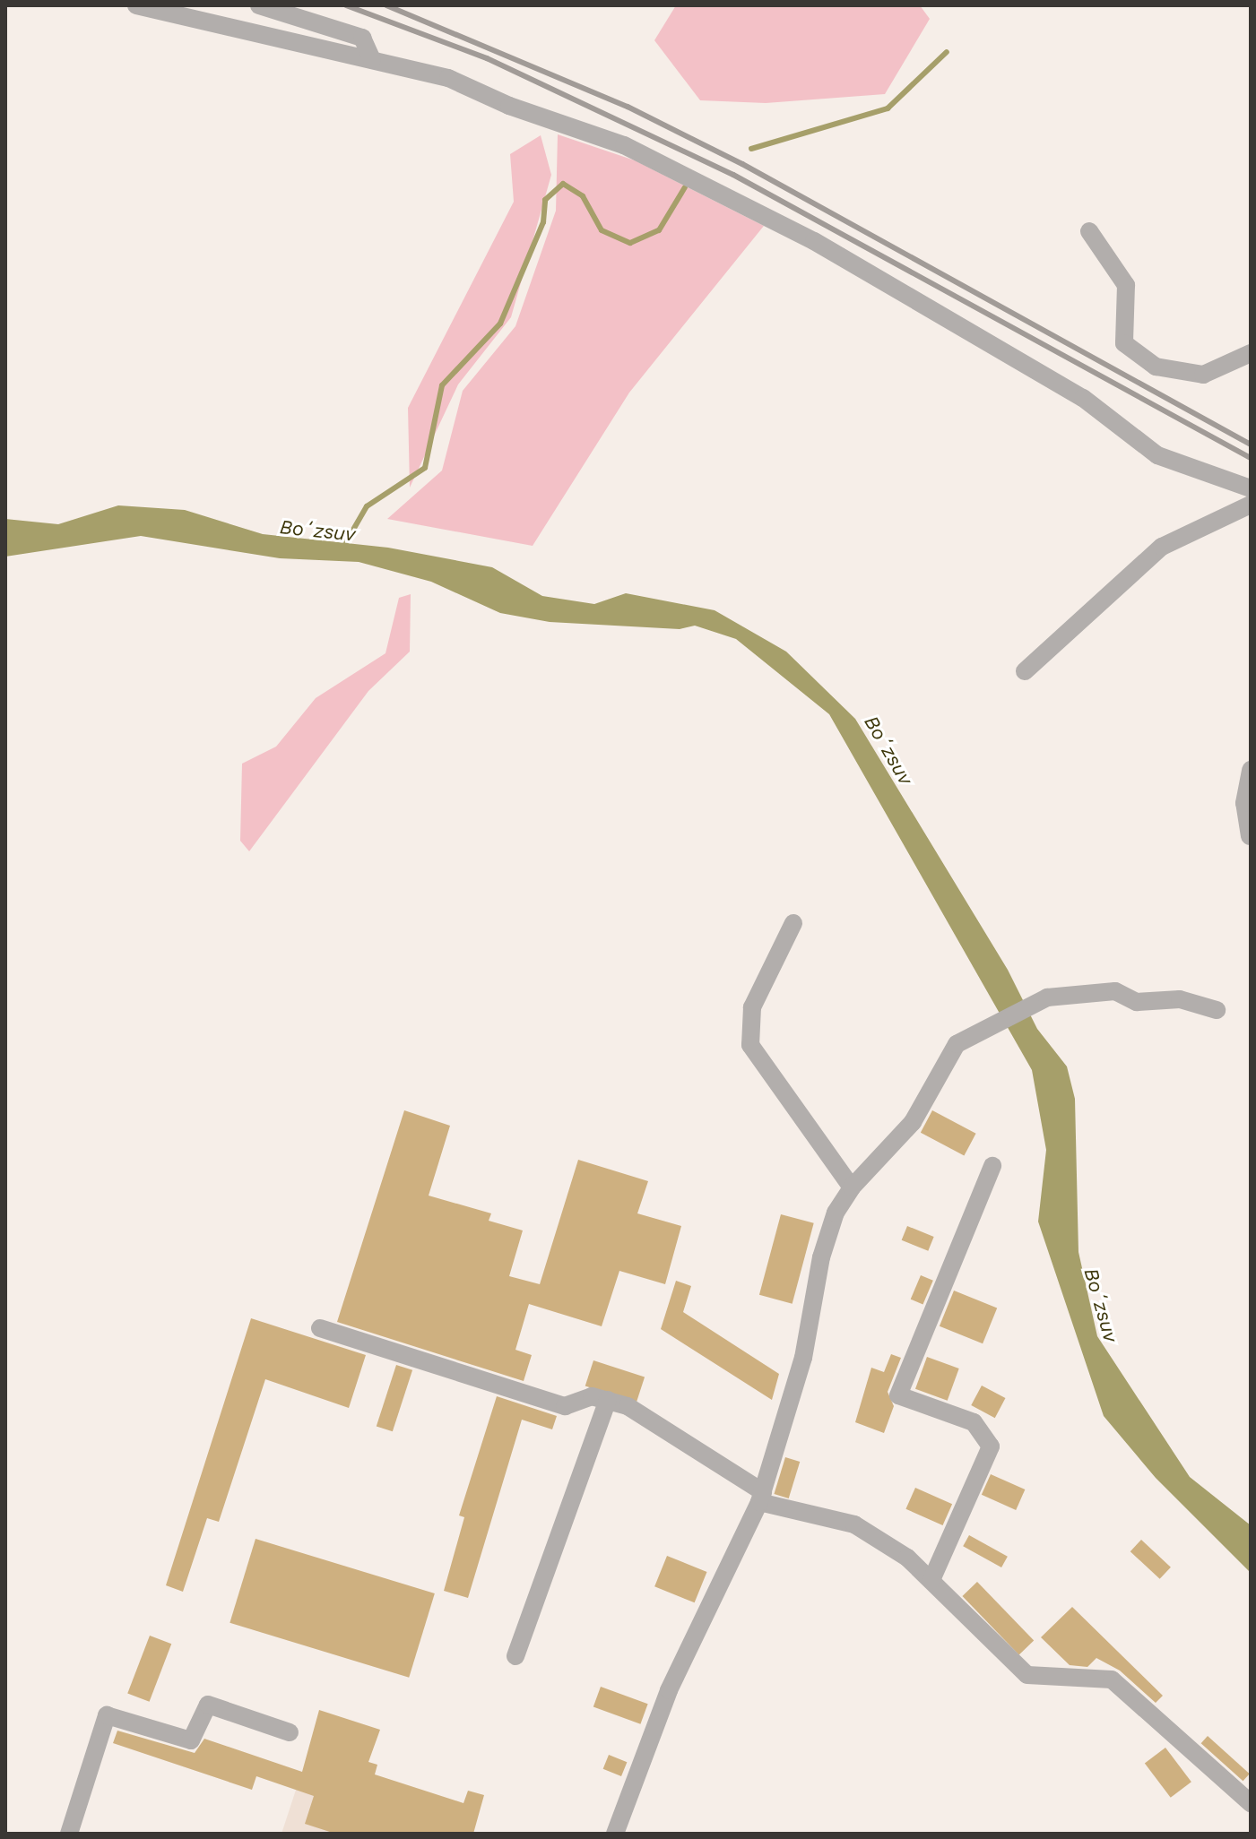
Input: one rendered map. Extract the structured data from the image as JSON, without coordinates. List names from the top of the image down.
{
  "water": ["Boʻzsuv"]
}
